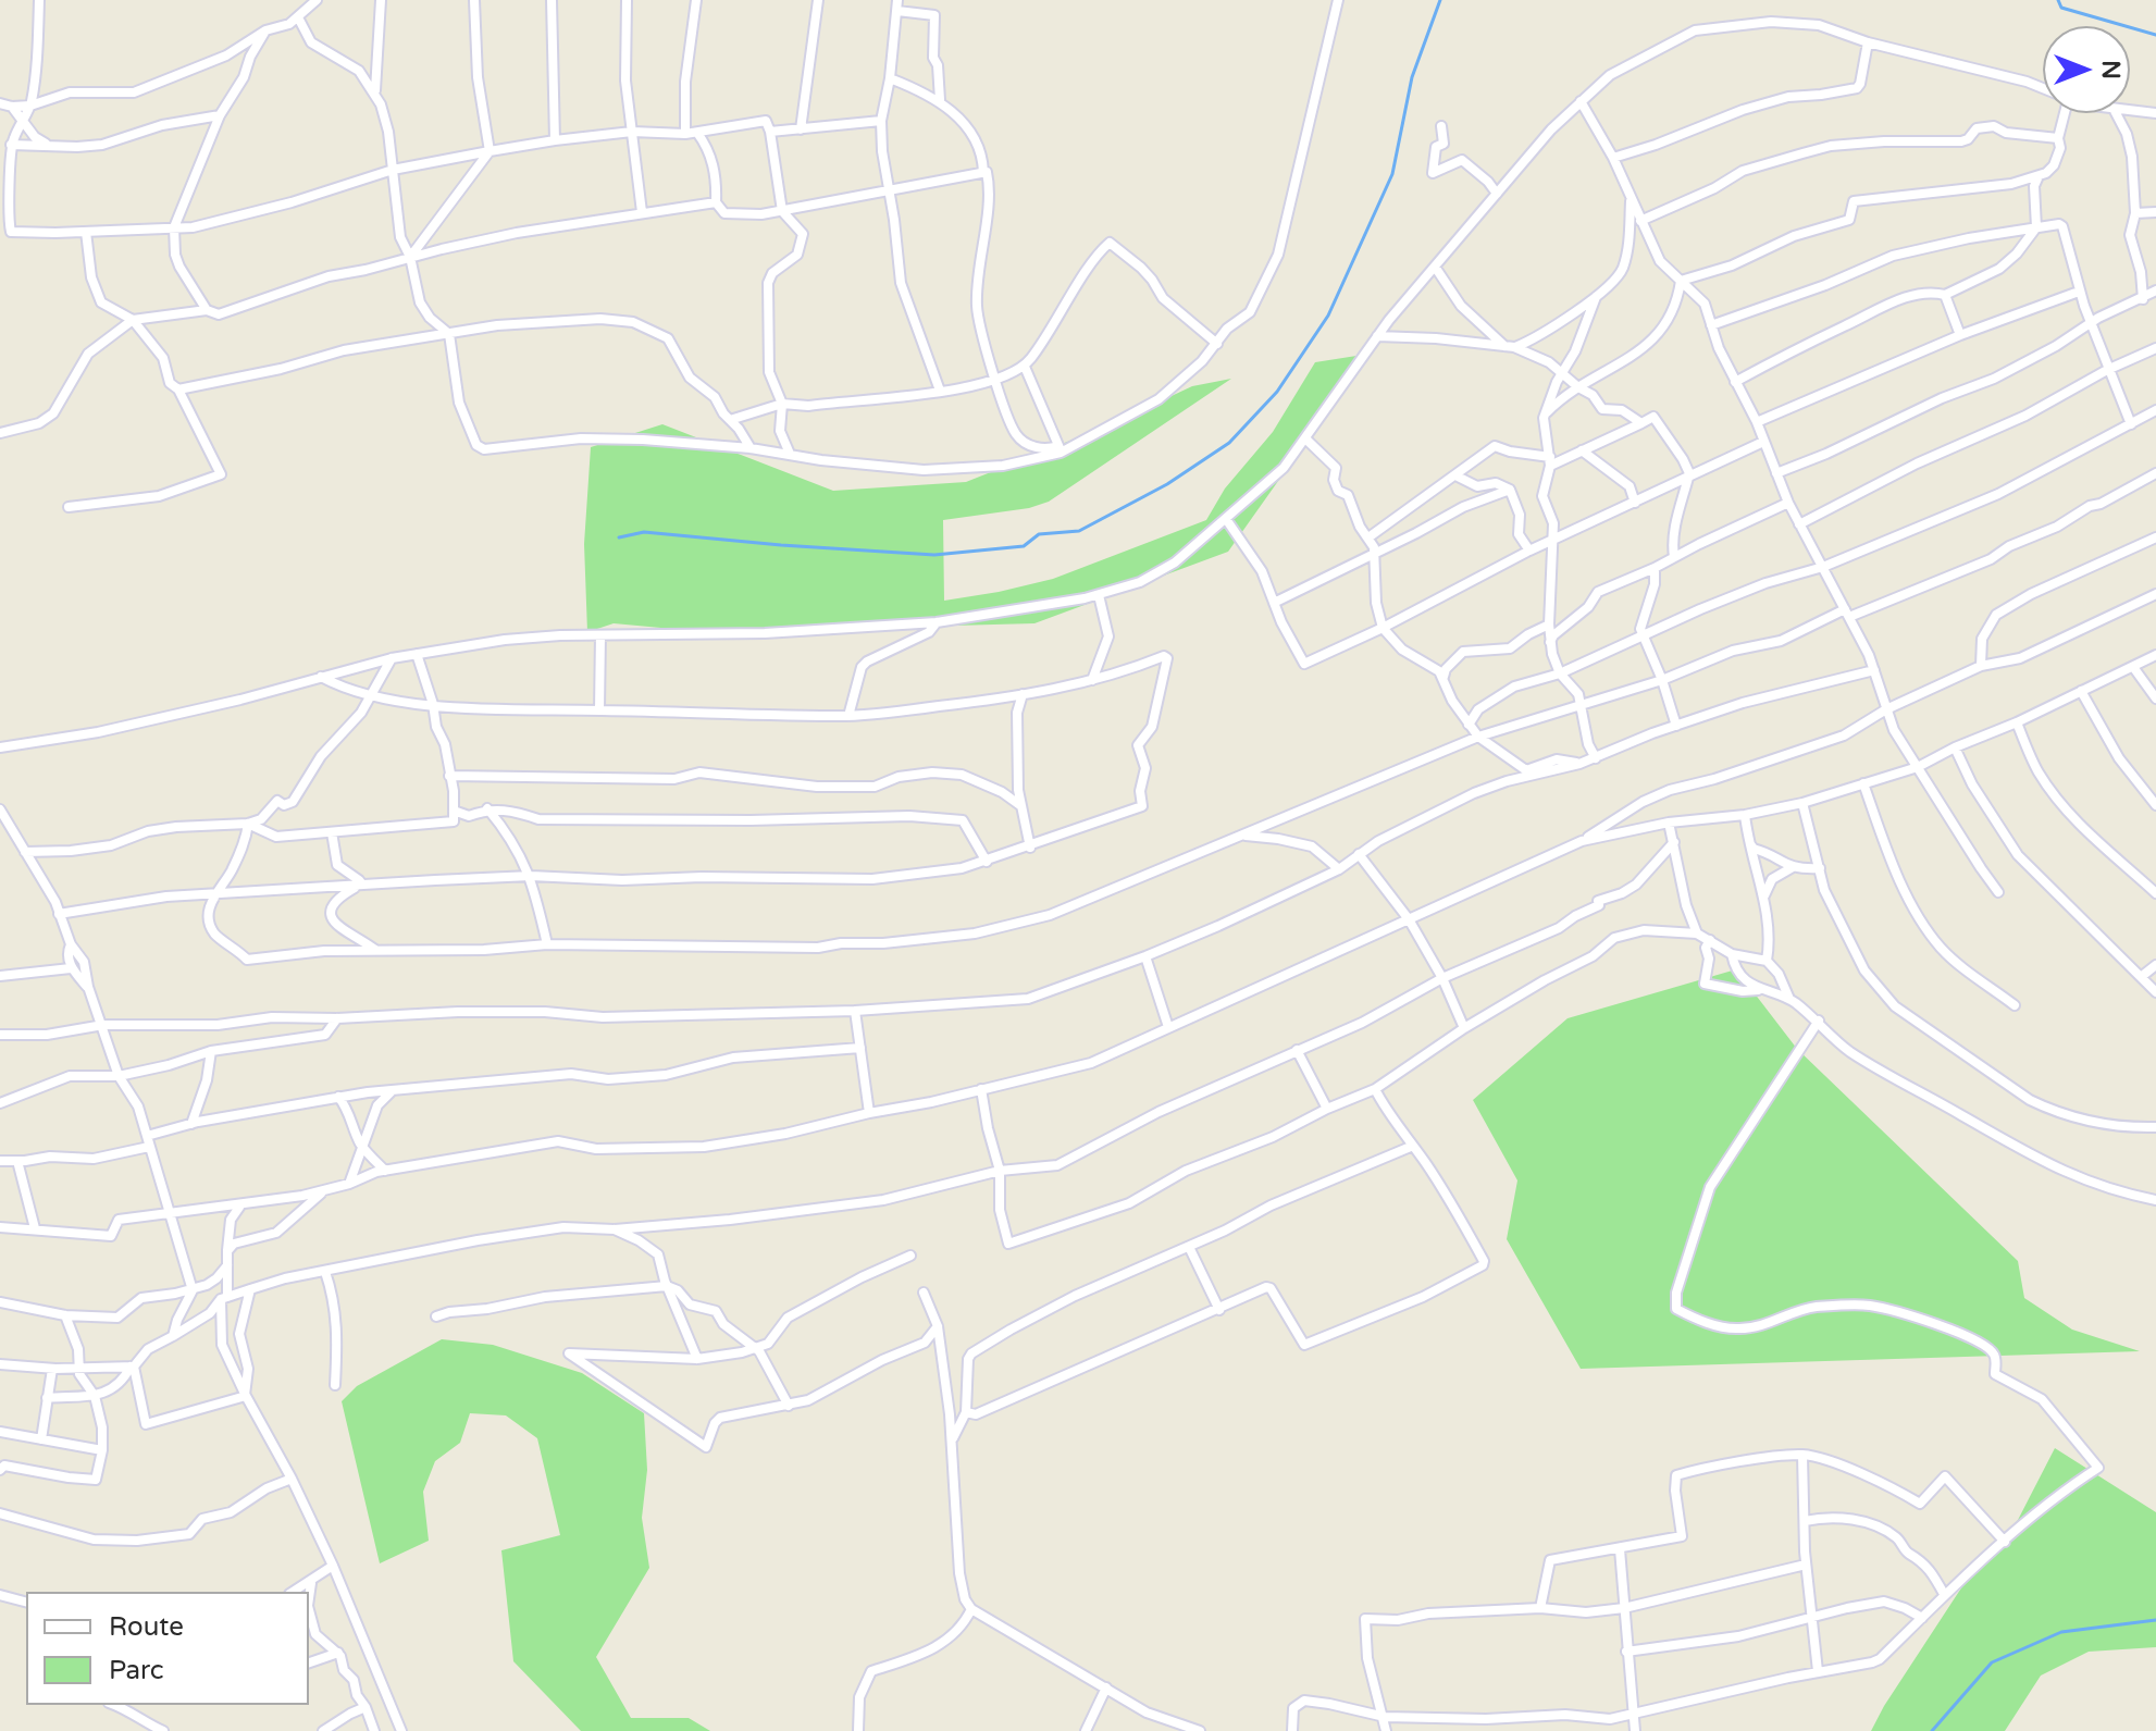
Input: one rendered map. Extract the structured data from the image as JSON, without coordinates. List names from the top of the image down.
{
  "legend": ["Route", "Parc"],
  "north": "right"
}
